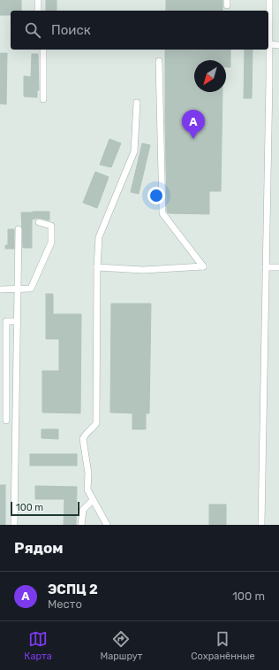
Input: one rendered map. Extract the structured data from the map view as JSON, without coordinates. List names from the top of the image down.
{
  "scale_bar": "100 m",
  "north": "bottom left",
  "page": {
    "search": "Поиск",
    "pins": "A",
    "scale": "100 m",
    "heading": "Рядом",
    "list": [
      {
        "mark": "A",
        "name": "ЭСПЦ 2",
        "note": "Место",
        "value": "100 m"
      }
    ],
    "nav": ["Карта", "Маршрут", "Сохранённые"]
  }
}
